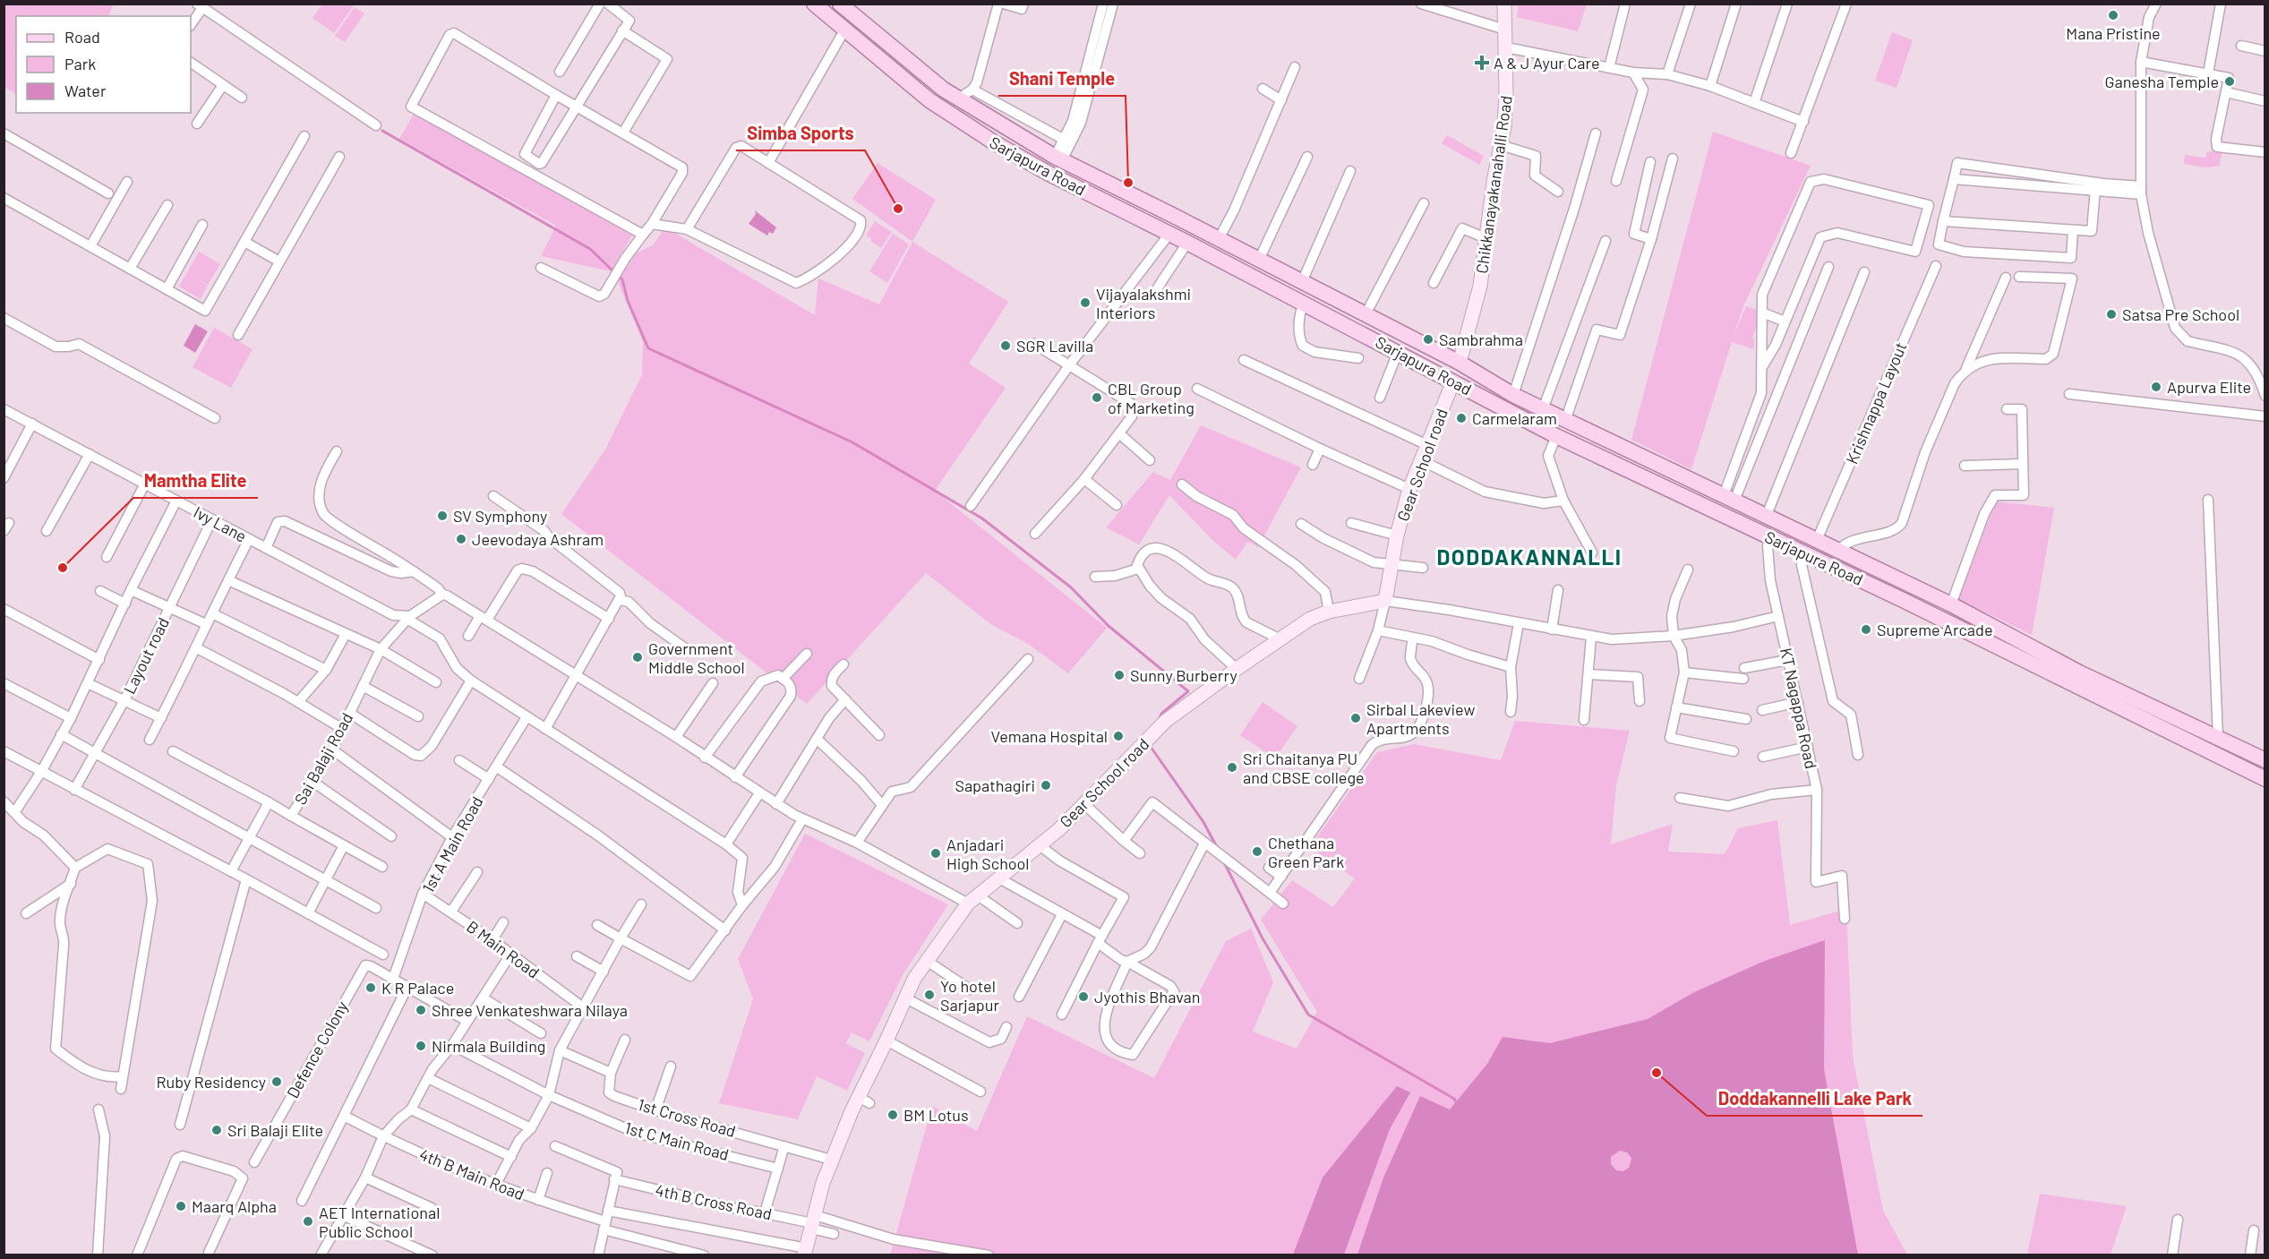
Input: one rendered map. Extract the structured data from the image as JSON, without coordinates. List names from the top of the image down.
{
  "streets": {
    "main road": ["Sarjapura Road", "Chikkanayakanahalli Road", "Gear School road"],
    "street": [
      "Krishnappa Layout",
      "Ivy Lane",
      "Layout road",
      "KT Nagappa Road",
      "Sai Balaji Road",
      "1st A Main Road",
      "B Main Road",
      "Defence Colony",
      "1st Cross Road",
      "1st C Main Road",
      "4th B Main Road",
      "4th B Cross Road"
    ]
  },
  "crossings": [
    ["Sarjapura Road", "Chikkanayakanahalli Road"],
    ["Sarjapura Road", "Krishnappa Layout"],
    ["Sarjapura Road", "Gear School road"],
    ["Sarjapura Road", "KT Nagappa Road"],
    ["Gear School road", "1st Cross Road"],
    ["Gear School road", "4th B Cross Road"],
    ["Ivy Lane", "Layout road"],
    ["Ivy Lane", "Sai Balaji Road"],
    ["1st A Main Road", "B Main Road"],
    ["1st A Main Road", "Defence Colony"]
  ],
  "districts": ["DODDAKANNALLI"],
  "places": {
    "other": [
      "Mana Pristine",
      "Ganesha Temple",
      "Shani Temple",
      "Simba Sports",
      "Vijayalakshmi Interiors",
      "Satsa Pre School",
      "Sambrahma",
      "SGR Lavilla",
      "Apurva Elite",
      "CBL Group of Marketing",
      "Carmelaram",
      "SV Symphony",
      "Jeevodaya Ashram",
      "Mamtha Elite",
      "Supreme Arcade",
      "Government Middle School",
      "Sunny Burberry",
      "Sirbal Lakeview Apartments",
      "Vemana Hospital",
      "Sri Chaitanya PU and CBSE college",
      "Sapathagiri",
      "Chethana Green Park",
      "Anjadari High School",
      "K R Palace",
      "Yo hotel Sarjapur",
      "Jyothis Bhavan",
      "Shree Venkateshwara Nilaya",
      "Nirmala Building",
      "Doddakannelli Lake Park",
      "Ruby Residency",
      "BM Lotus",
      "Sri Balaji Elite",
      "Maarq Alpha",
      "AET International Public School"
    ],
    "health": ["A & J Ayur Care"]
  },
  "legend": ["Road", "Park", "Water"]
}
